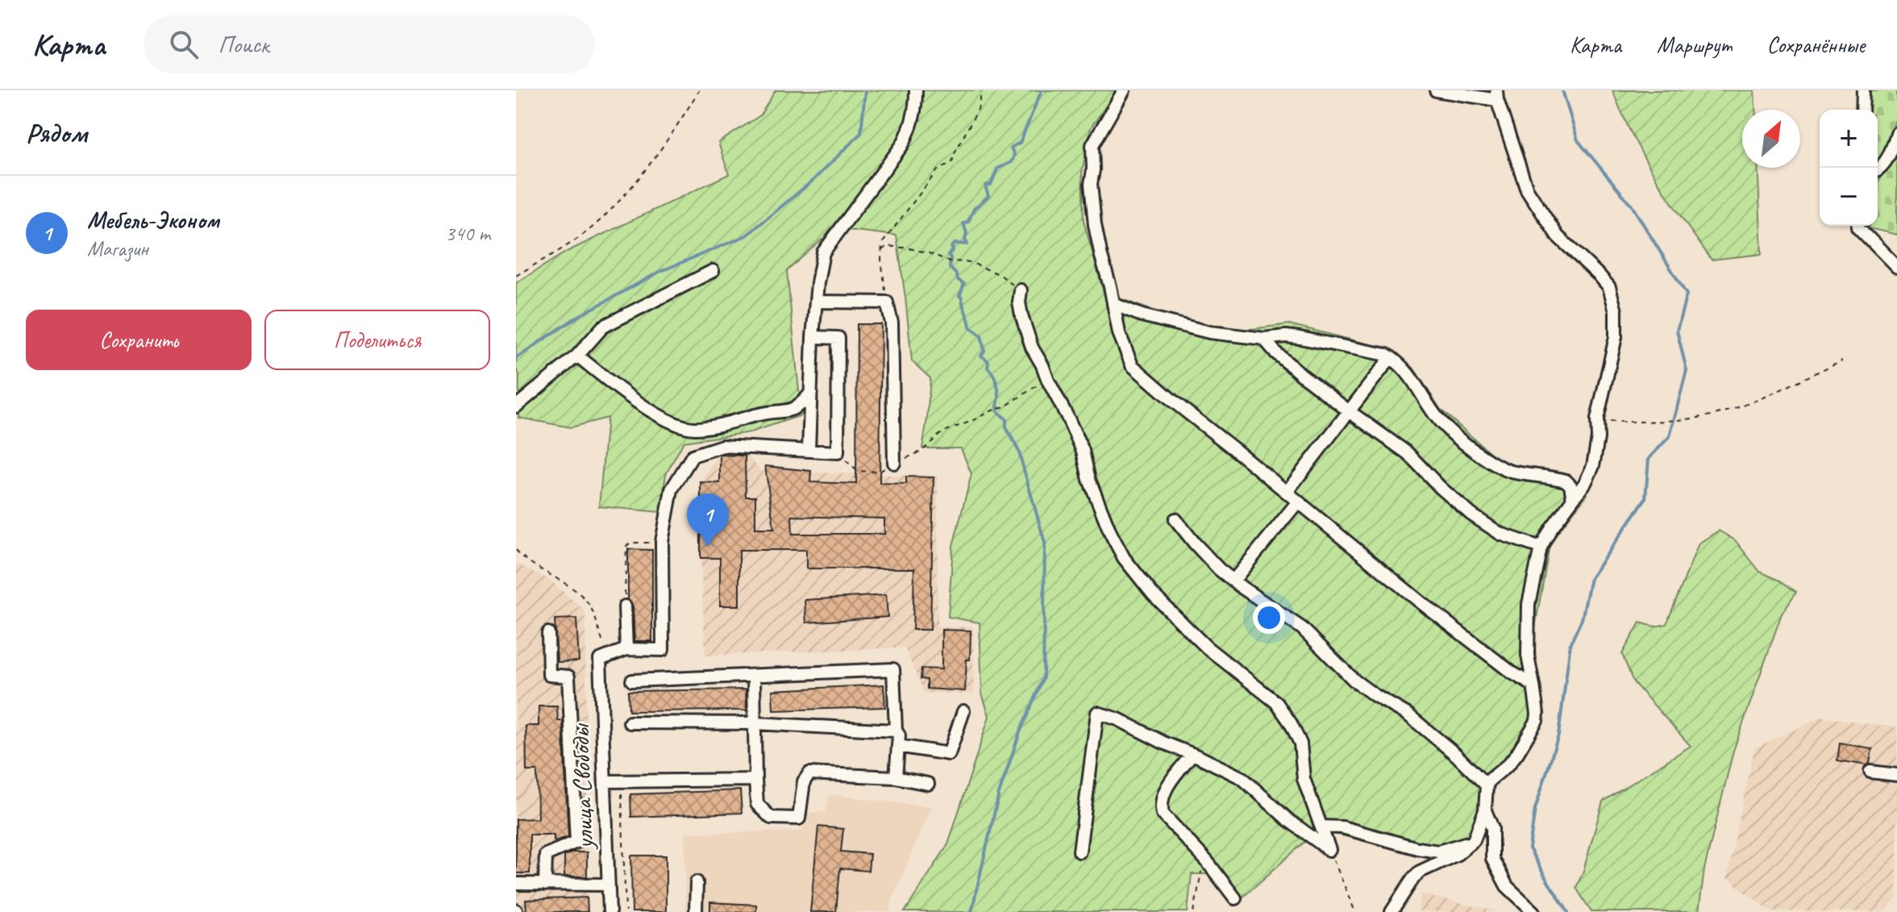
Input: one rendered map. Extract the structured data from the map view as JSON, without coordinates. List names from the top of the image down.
{
  "streets": {
    "street": ["улица Свободы"]
  },
  "north": "top right",
  "page": {
    "header": "Карта",
    "search": "Поиск",
    "nav": ["Карта", "Маршрут", "Сохранённые"],
    "heading": "Рядом",
    "map_buttons": ["+", "−"],
    "list": [
      {
        "mark": "1",
        "name": "Мебель-Эконом",
        "note": "Магазин",
        "value": "340 m"
      }
    ],
    "buttons": ["Сохранить", "Поделиться"],
    "pins": "1"
  }
}
